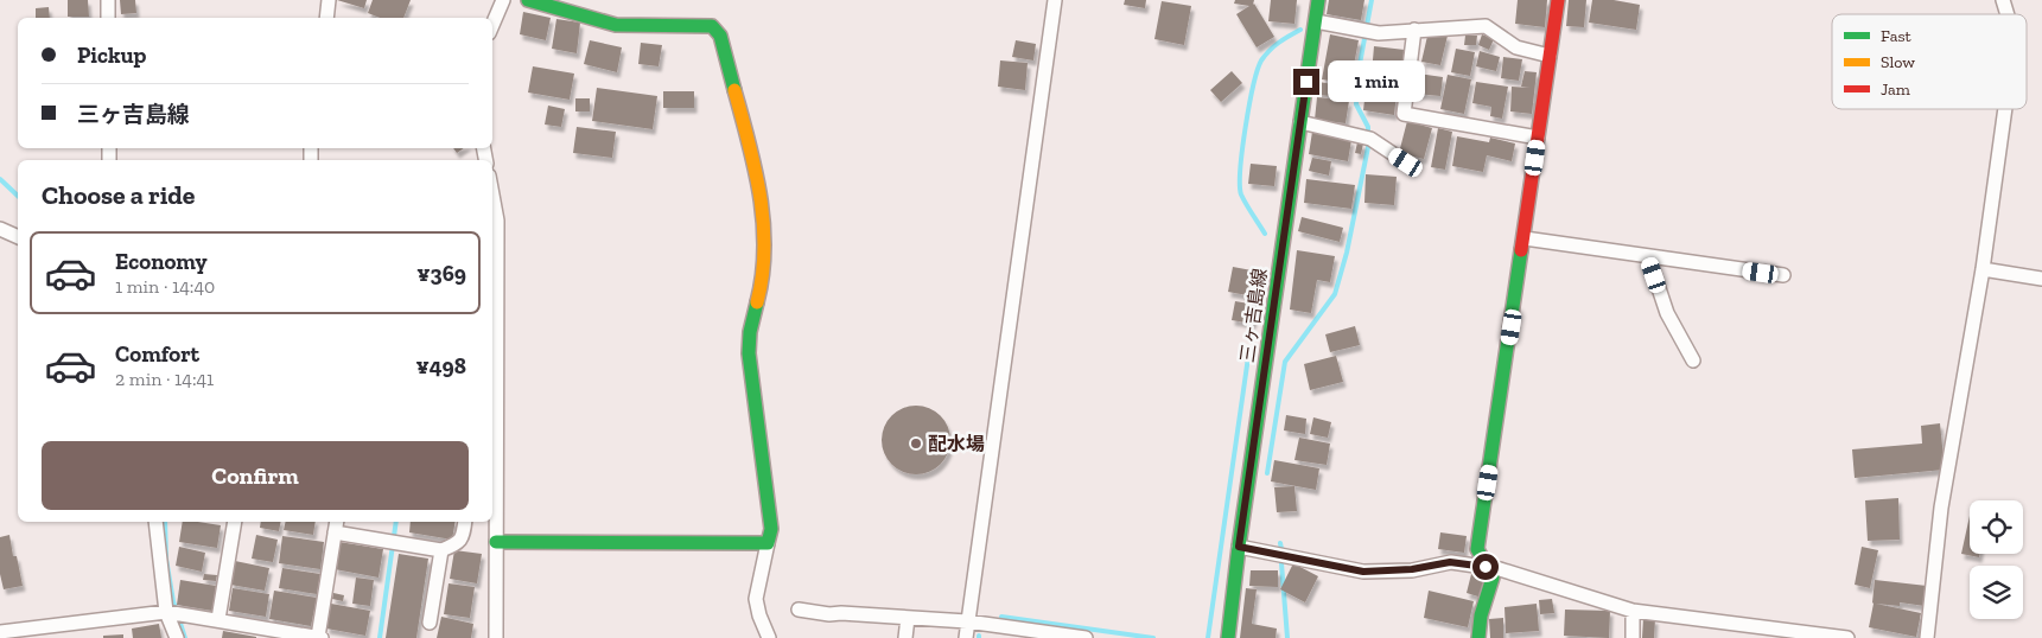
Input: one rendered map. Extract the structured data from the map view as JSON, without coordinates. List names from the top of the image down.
{
  "streets": {
    "street": ["三ヶ吉島線"]
  },
  "places": ["配水場"],
  "legend": ["Fast", "Slow", "Jam"],
  "page": {
    "banner": ["Pickup", "三ヶ吉島線"],
    "bubble": "1 min",
    "heading": "Choose a ride",
    "list": [
      {
        "name": "Economy",
        "note": "1 min · 14:40",
        "value": "¥369"
      },
      {
        "name": "Comfort",
        "note": "2 min · 14:41",
        "value": "¥498"
      }
    ],
    "buttons": "Confirm"
  }
}
